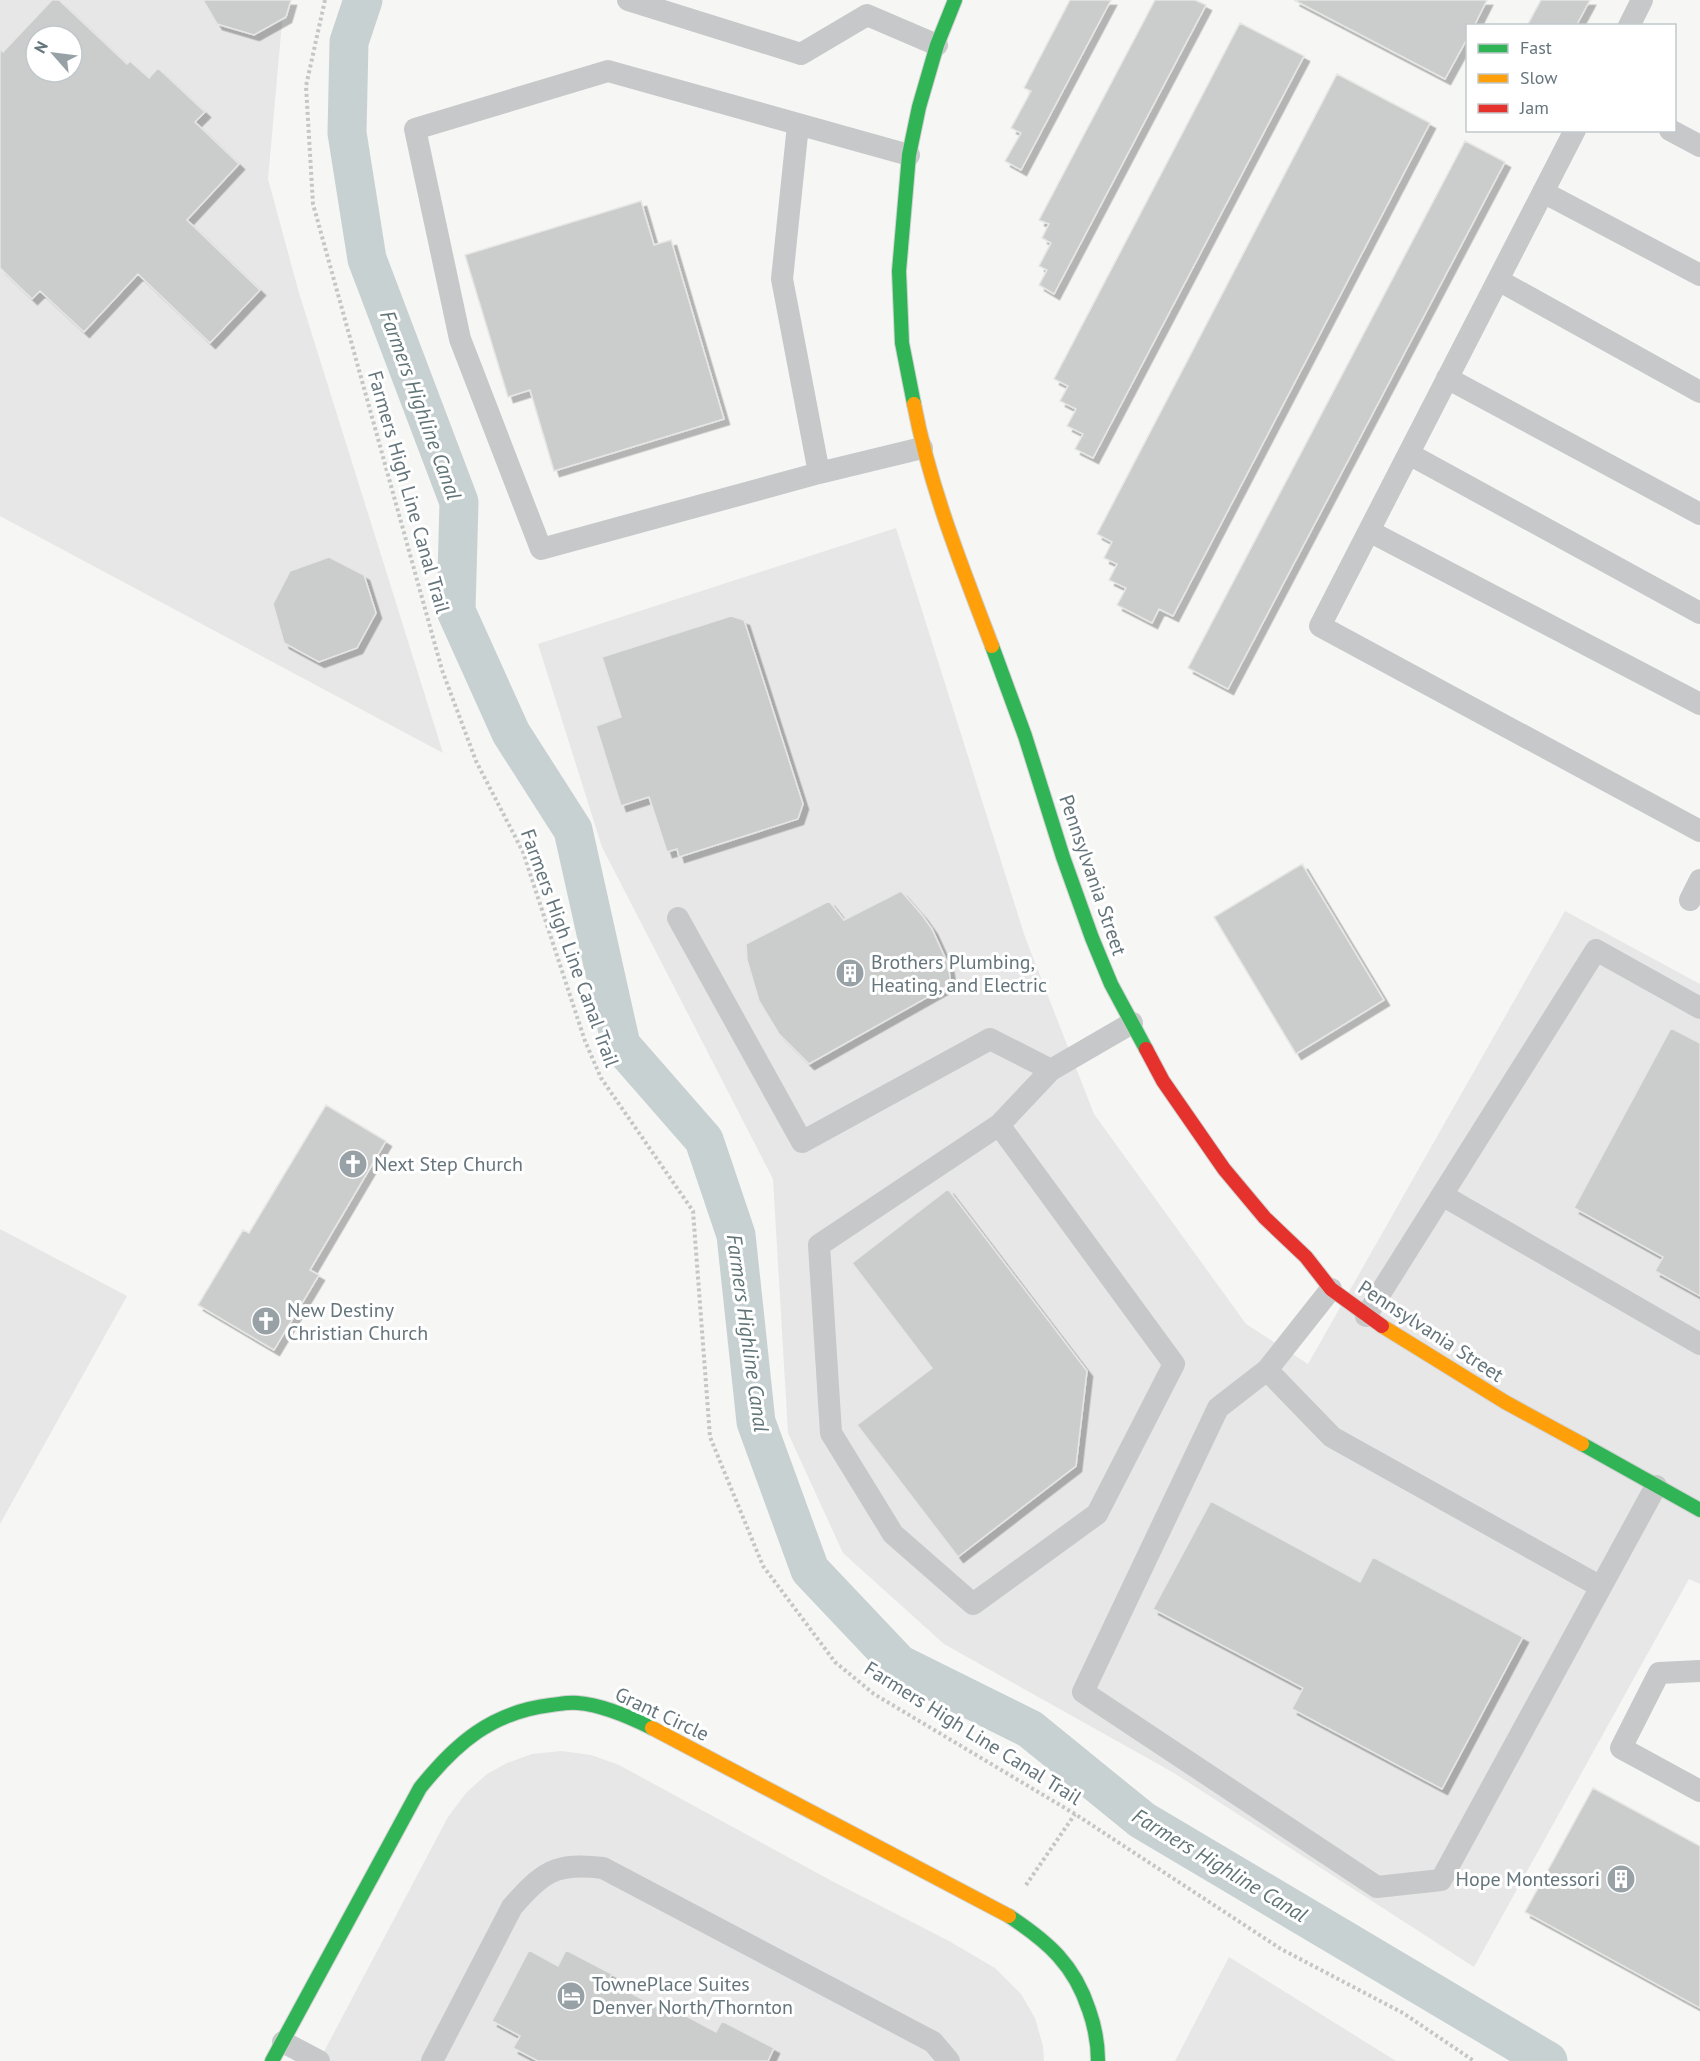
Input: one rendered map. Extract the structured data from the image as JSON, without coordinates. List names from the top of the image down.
{
  "streets": {
    "street": ["Pennsylvania Street", "Grant Circle"],
    "path": ["Farmers High Line Canal Trail"]
  },
  "water": ["Farmers Highline Canal"],
  "places": {
    "building": ["Brothers Plumbing, Heating, and Electric", "Hope Montessori"],
    "church": ["Next Step Church", "New Destiny Christian Church"],
    "hotel": ["TownePlace Suites Denver North/Thornton"]
  },
  "legend": ["Fast", "Slow", "Jam"],
  "north": "top left"
}
